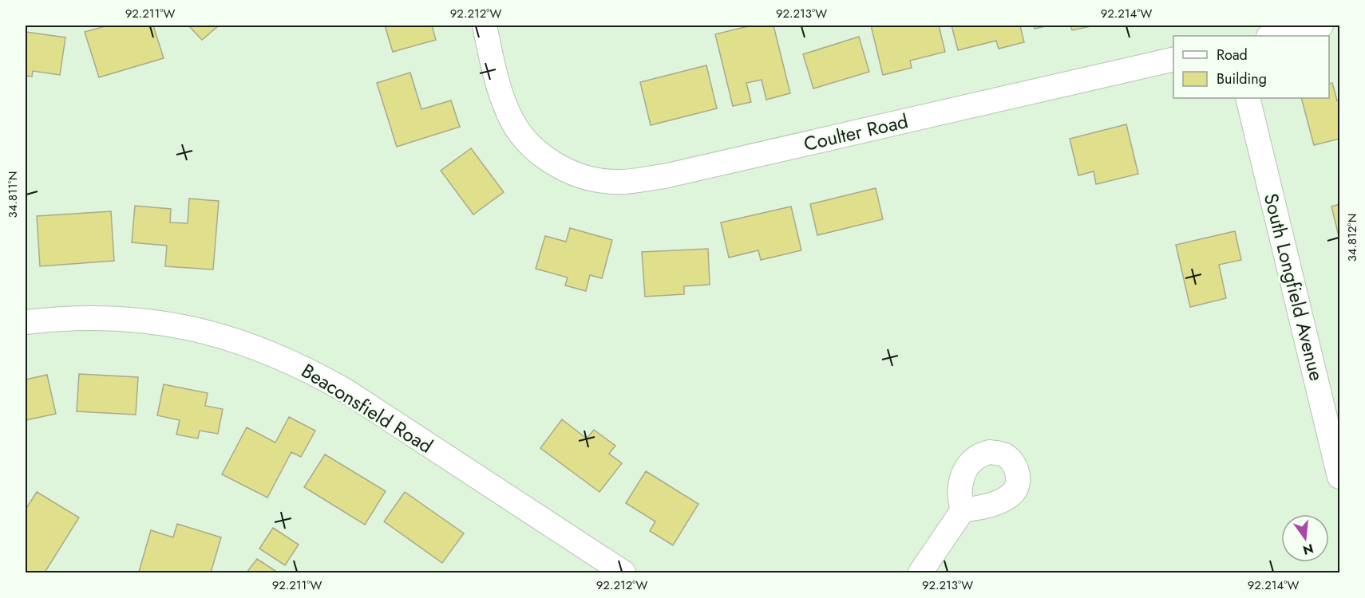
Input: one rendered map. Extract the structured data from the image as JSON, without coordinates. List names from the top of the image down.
{
  "streets": {
    "street": ["Coulter Road", "South Longfield Avenue", "Beaconsfield Road"]
  },
  "legend": ["Road", "Building"],
  "north": "bottom",
  "coordinates": [
    "92.211°W",
    "92.212°W",
    "92.213°W",
    "92.214°W",
    "34.811°N",
    "34.812°N"
  ]
}
